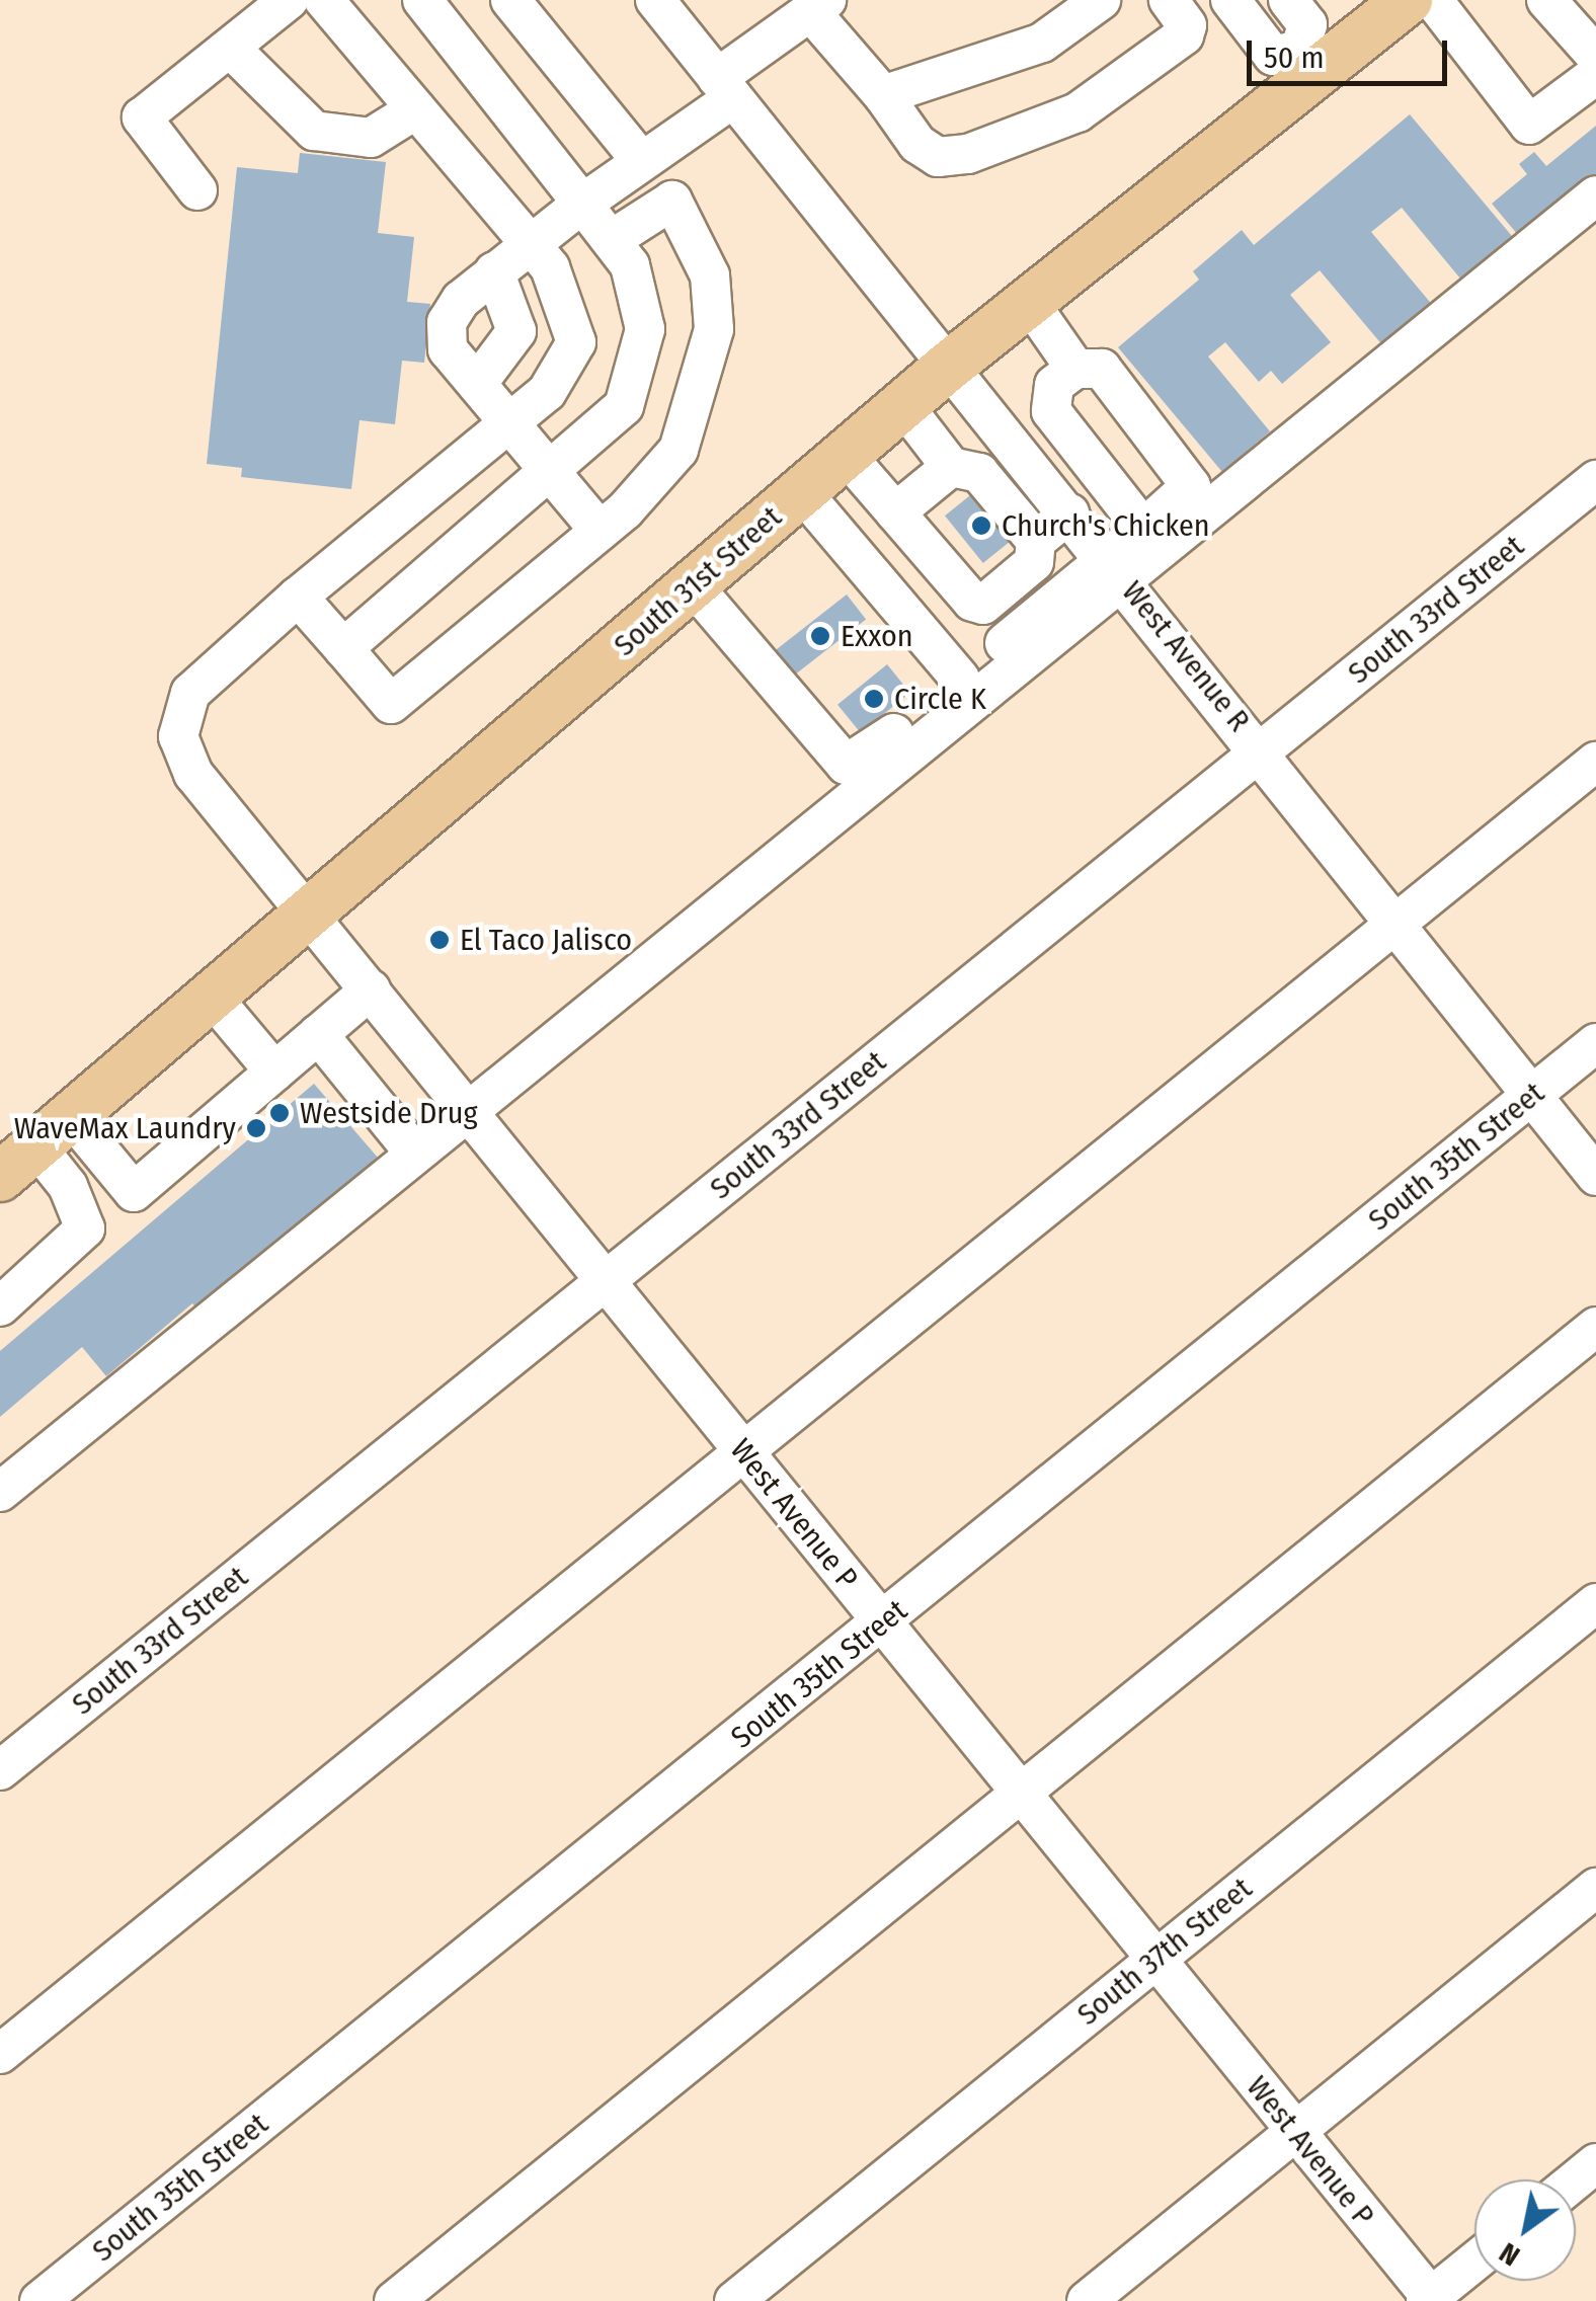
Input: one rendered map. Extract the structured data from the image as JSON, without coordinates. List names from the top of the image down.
{
  "streets": {
    "main road": ["South 31st Street"],
    "street": [
      "South 33rd Street",
      "West Avenue R",
      "South 35th Street",
      "West Avenue P",
      "South 37th Street"
    ]
  },
  "crossings": [
    ["South 31st Street", "West Avenue R"],
    ["South 31st Street", "West Avenue P"],
    ["South 33rd Street", "West Avenue R"],
    ["South 33rd Street", "West Avenue P"],
    ["West Avenue R", "South 35th Street"],
    ["South 35th Street", "West Avenue P"],
    ["West Avenue P", "South 37th Street"]
  ],
  "places": [
    "Church's Chicken",
    "Exxon",
    "Circle K",
    "El Taco Jalisco",
    "Westside Drug",
    "WaveMax Laundry"
  ],
  "scale_bar": "50 m",
  "north": "bottom left"
}
